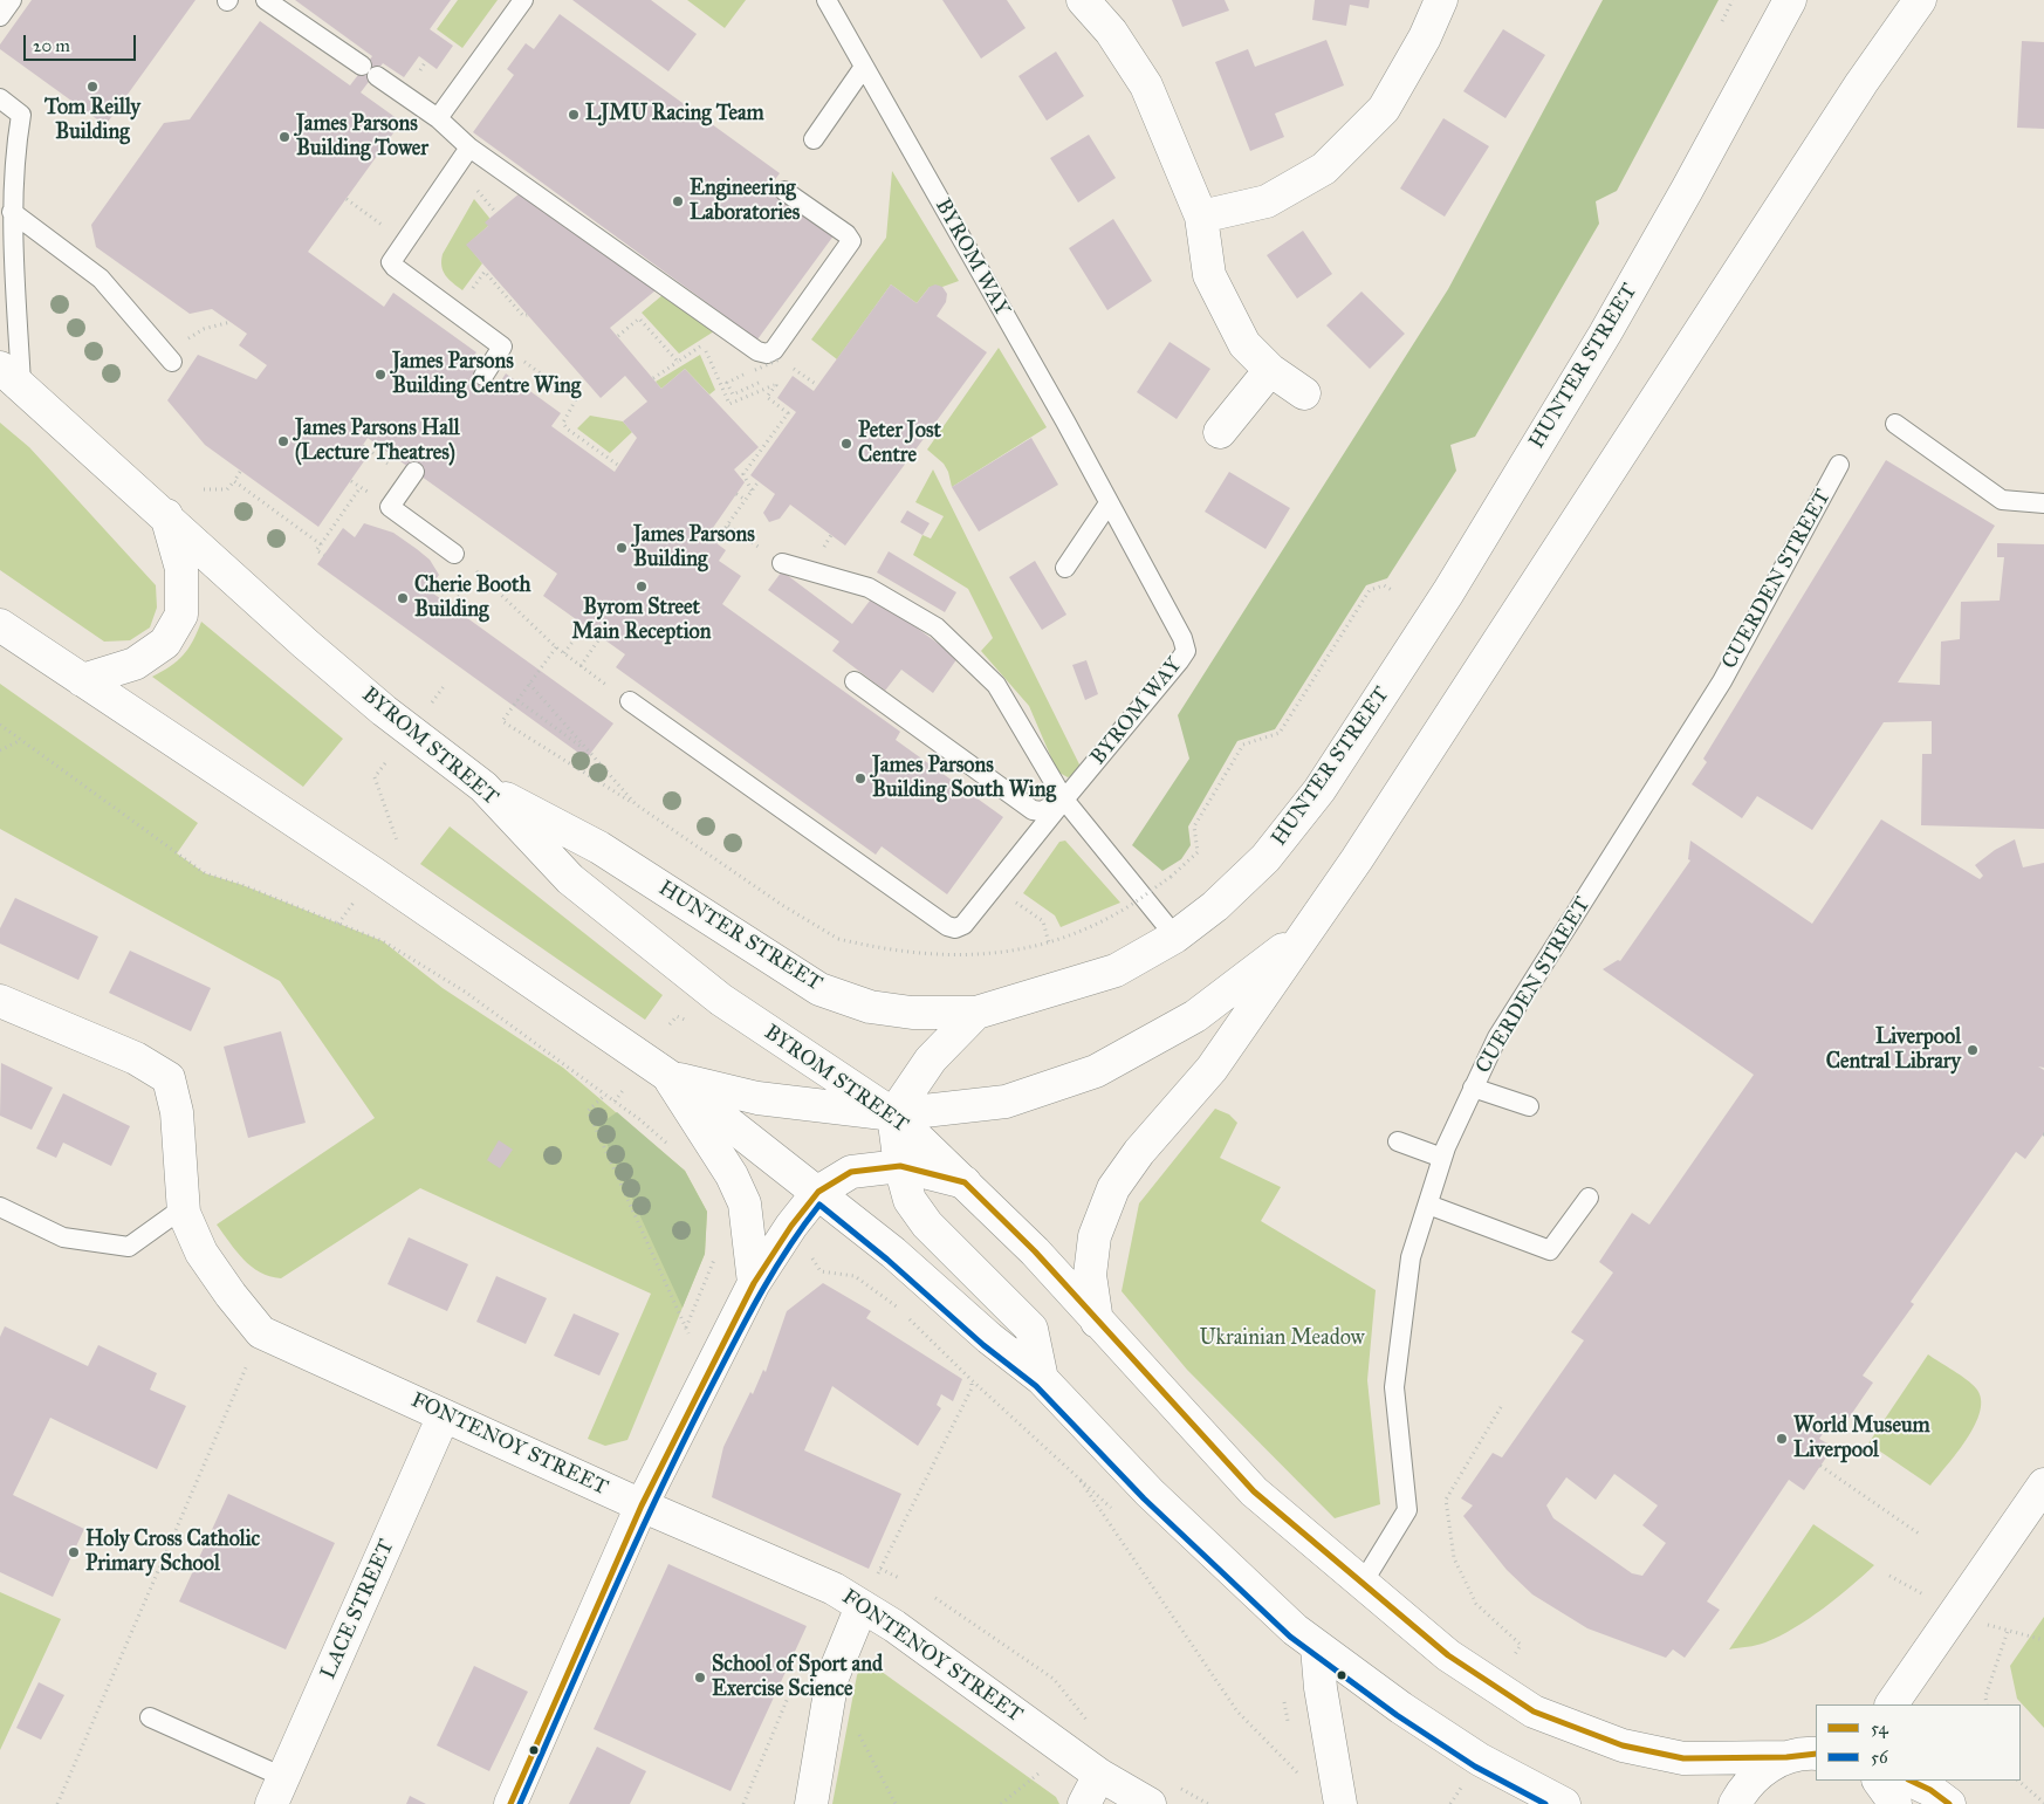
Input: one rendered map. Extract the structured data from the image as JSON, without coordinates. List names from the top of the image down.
{
  "streets": {
    "main road": [
      "HUNTER STREET",
      "BYROM STREET",
      "FONTENOY STREET",
      "LACE STREET"
    ],
    "lane": ["BYROM WAY", "CUERDEN STREET"]
  },
  "crossings": [
    ["HUNTER STREET", "BYROM STREET"],
    ["CUERDEN STREET", "BYROM STREET"],
    ["FONTENOY STREET", "LACE STREET"]
  ],
  "parks": ["Ukrainian Meadow"],
  "places": [
    "Tom Reilly Building",
    "LJMU Racing Team",
    "James Parsons Building Tower",
    "Engineering Laboratories",
    "James Parsons Building Centre Wing",
    "James Parsons Hall (Lecture Theatres)",
    "Peter Jost Centre",
    "James Parsons Building",
    "Byrom Street Main Reception",
    "Cherie Booth Building",
    "James Parsons Building South Wing",
    "Liverpool Central Library",
    "World Museum Liverpool",
    "Holy Cross Catholic Primary School",
    "School of Sport and Exercise Science"
  ],
  "lines": ["transit line 54", "transit line 56"],
  "legend": ["54", "56"],
  "scale_bar": "20 m"
}
